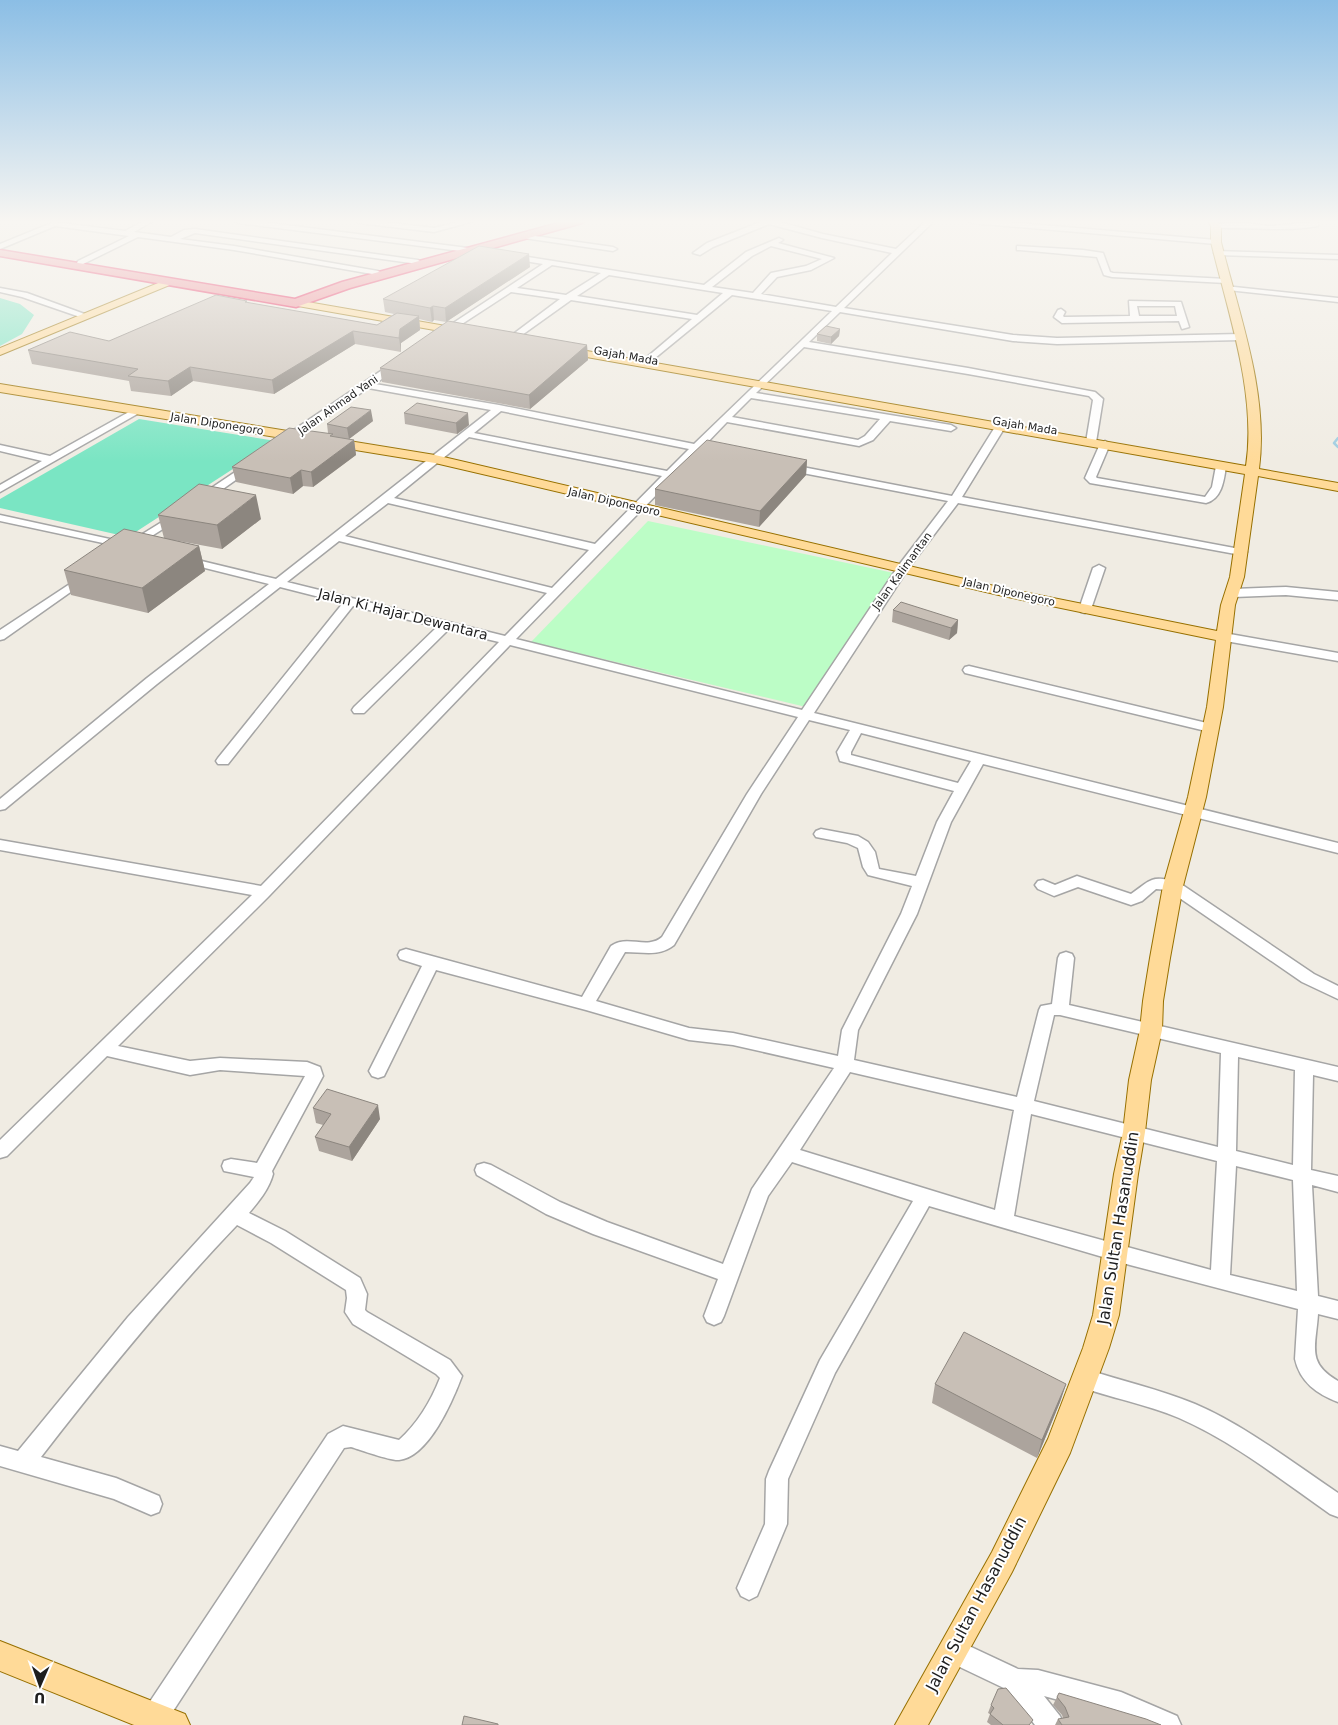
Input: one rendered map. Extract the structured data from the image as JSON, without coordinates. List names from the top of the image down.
{
  "streets": {
    "main road": ["Gajah Mada", "Jalan Diponegoro", "Jalan Sultan Hasanuddin"],
    "street": ["Jalan Ahmad Yani", "Jalan Kalimantan", "Jalan Ki Hajar Dewantara"]
  },
  "crossings": [
    ["Gajah Mada", "Jalan Kalimantan"],
    ["Gajah Mada", "Jalan Sultan Hasanuddin"],
    ["Jalan Ahmad Yani", "Jalan Diponegoro"],
    ["Jalan Diponegoro", "Jalan Kalimantan"],
    ["Jalan Diponegoro", "Jalan Sultan Hasanuddin"],
    ["Jalan Kalimantan", "Jalan Ki Hajar Dewantara"],
    ["Jalan Ki Hajar Dewantara", "Jalan Sultan Hasanuddin"]
  ],
  "north": "bottom"
}
